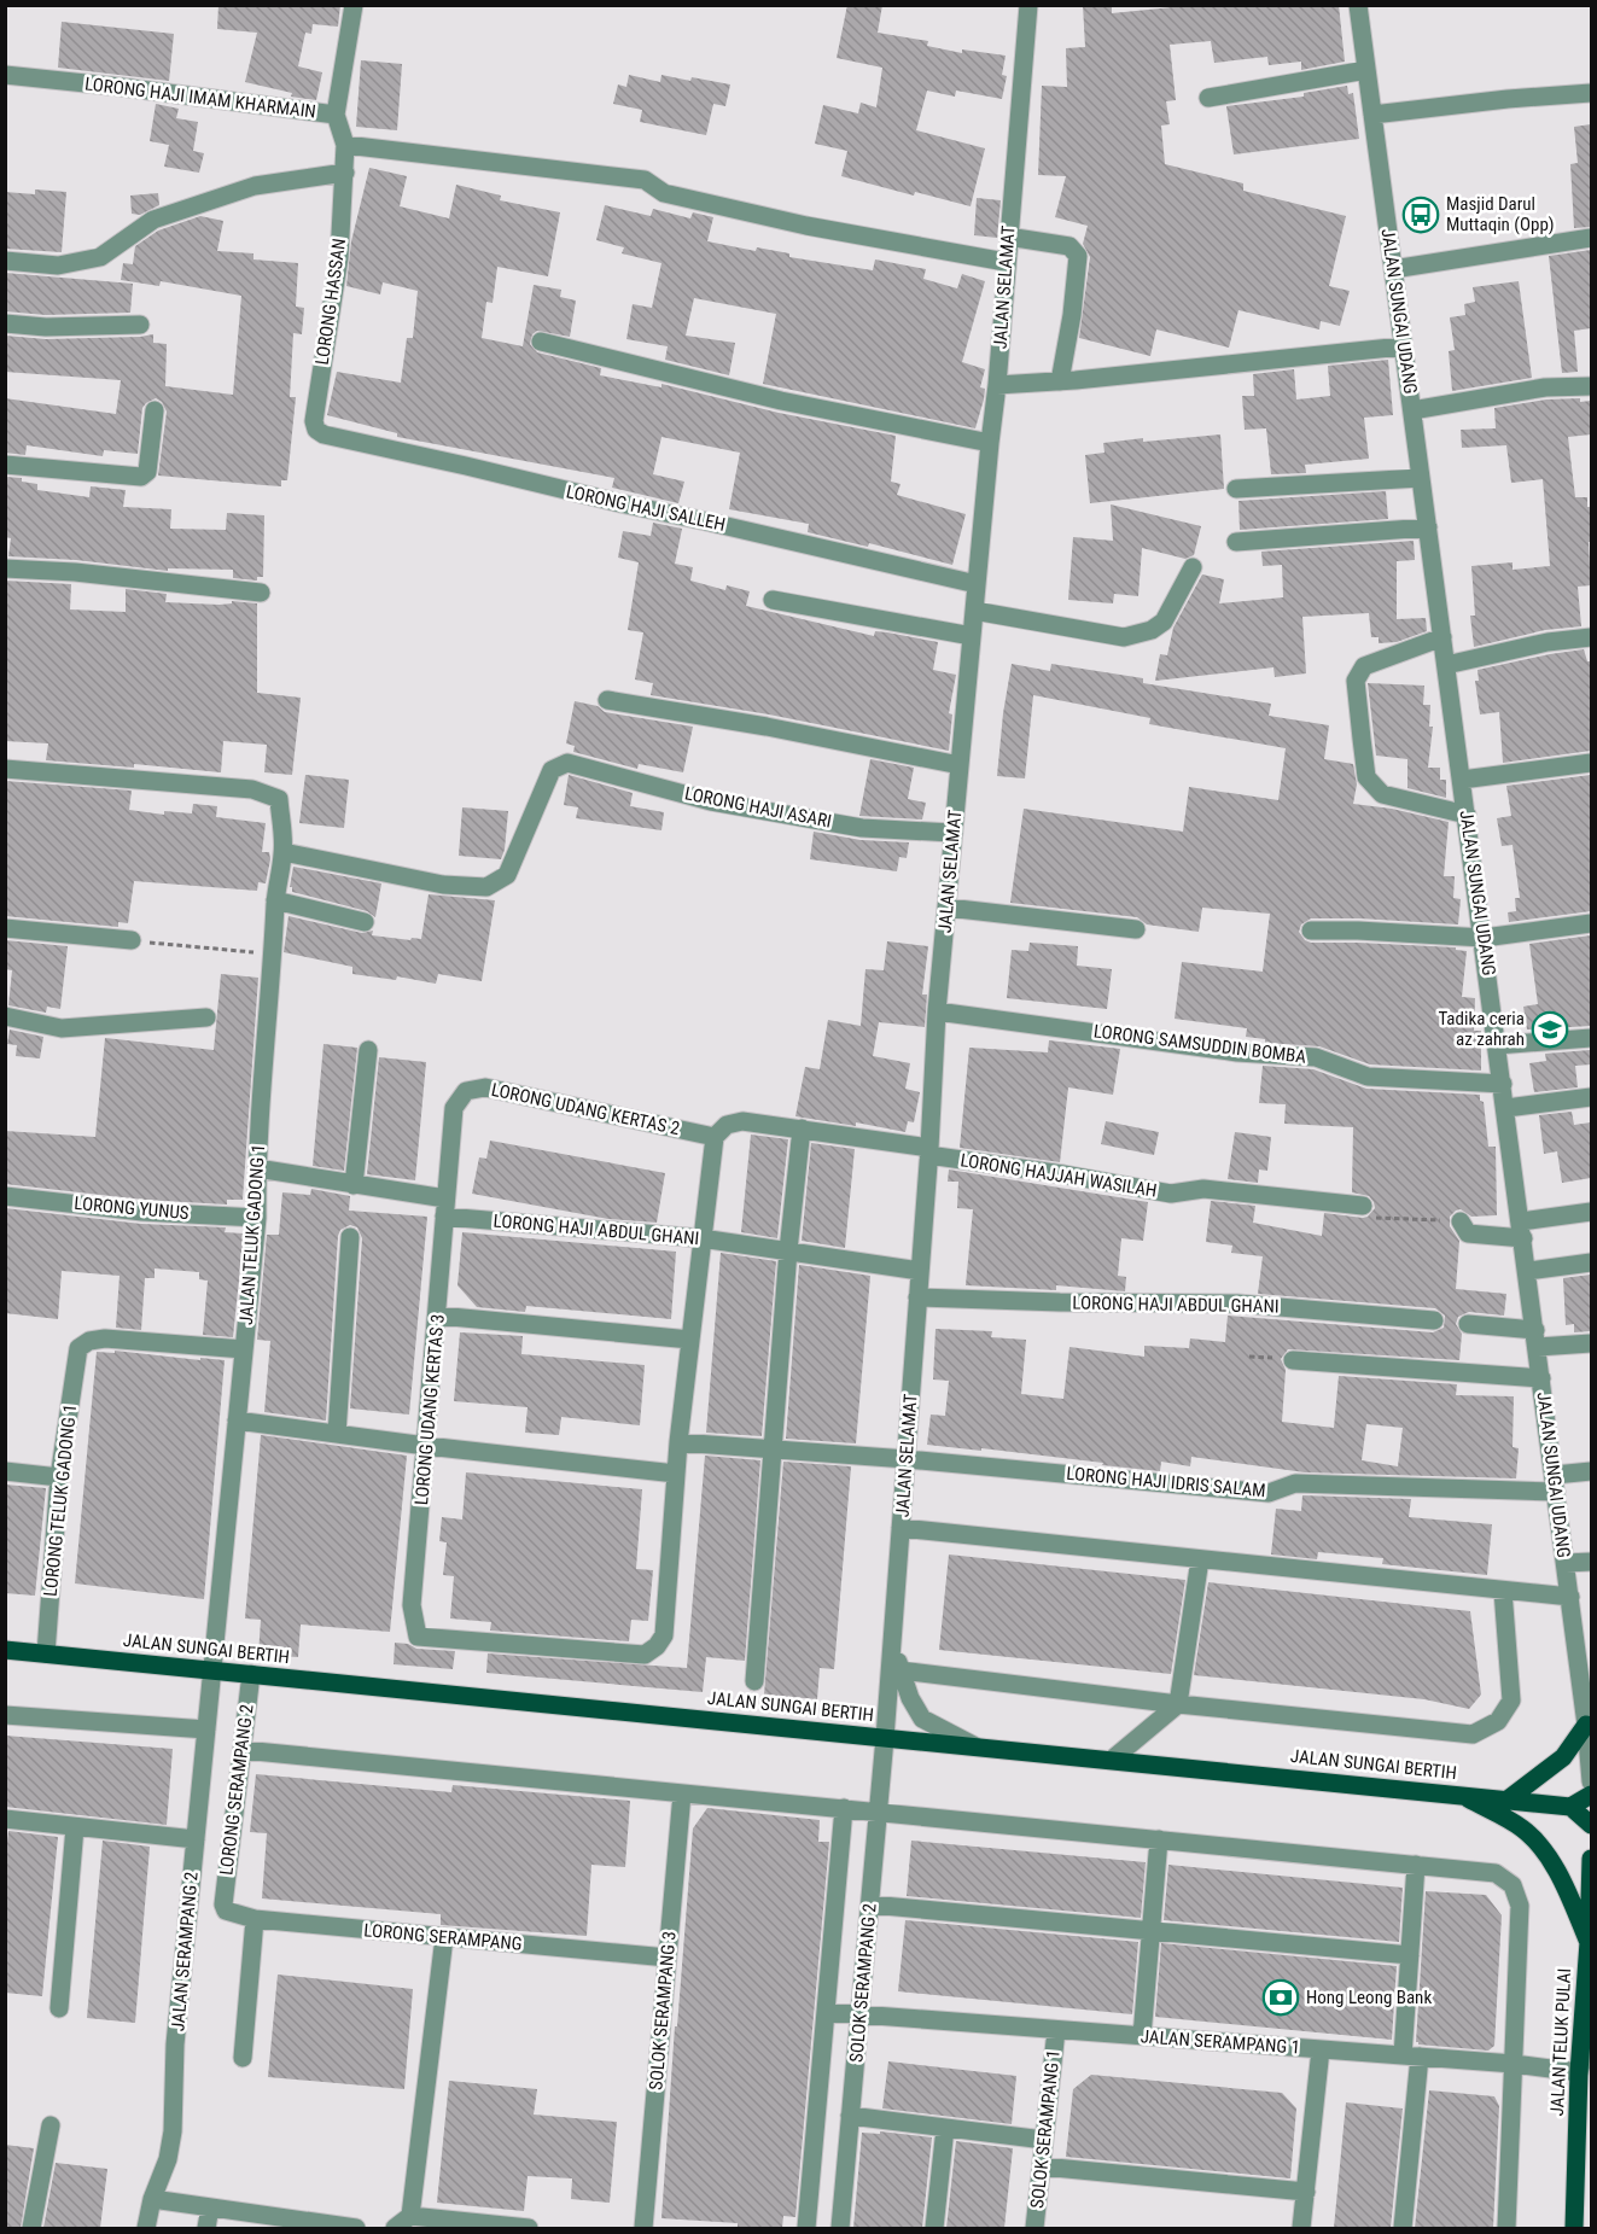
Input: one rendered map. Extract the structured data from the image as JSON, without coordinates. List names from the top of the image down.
{
  "streets": {
    "main road": ["JALAN SUNGAI BERTIH", "JALAN TELUK PULAI"],
    "street": [
      "LORONG HAJI IMAM KHARMAIN",
      "JALAN SELAMAT",
      "LORONG HASSAN",
      "JALAN SUNGAI UDANG",
      "LORONG HAJI SALLEH",
      "LORONG HAJI ASARI",
      "LORONG SAMSUDDIN BOMBA",
      "LORONG UDANG KERTAS 2",
      "LORONG HAJJAH WASILAH",
      "LORONG YUNUS",
      "LORONG HAJI ABDUL GHANI",
      "JALAN TELUK GADONG 1",
      "LORONG UDANG KERTAS 3",
      "LORONG HAJI IDRIS SALAM",
      "LORONG TELUK GADONG 1",
      "LORONG SERAMPANG 2",
      "LORONG SERAMPANG",
      "JALAN SERAMPANG 2",
      "SOLOK SERAMPANG 2",
      "SOLOK SERAMPANG 3",
      "JALAN SERAMPANG 1",
      "SOLOK SERAMPANG 1"
    ]
  },
  "crossings": [
    ["LORONG HAJI IMAM KHARMAIN", "LORONG HASSAN"],
    ["JALAN SELAMAT", "LORONG HAJI SALLEH"],
    ["JALAN SELAMAT", "LORONG HAJI ASARI"],
    ["JALAN SELAMAT", "LORONG SAMSUDDIN BOMBA"],
    ["JALAN SELAMAT", "LORONG HAJJAH WASILAH"],
    ["JALAN SELAMAT", "LORONG HAJI ABDUL GHANI"],
    ["JALAN SELAMAT", "LORONG HAJI IDRIS SALAM"],
    ["JALAN SELAMAT", "JALAN SUNGAI BERTIH"],
    ["JALAN SELAMAT", "SOLOK SERAMPANG 2"],
    ["LORONG HASSAN", "LORONG HAJI SALLEH"],
    ["JALAN SUNGAI UDANG", "LORONG SAMSUDDIN BOMBA"],
    ["JALAN SUNGAI UDANG", "LORONG HAJI IDRIS SALAM"],
    ["LORONG HAJI ASARI", "JALAN TELUK GADONG 1"],
    ["LORONG UDANG KERTAS 2", "LORONG HAJJAH WASILAH"],
    ["LORONG UDANG KERTAS 2", "LORONG HAJI ABDUL GHANI"],
    ["LORONG UDANG KERTAS 2", "LORONG UDANG KERTAS 3"],
    ["LORONG YUNUS", "JALAN TELUK GADONG 1"],
    ["LORONG HAJI ABDUL GHANI", "JALAN TELUK GADONG 1"],
    ["LORONG HAJI ABDUL GHANI", "LORONG UDANG KERTAS 3"],
    ["JALAN TELUK GADONG 1", "LORONG TELUK GADONG 1"],
    ["JALAN TELUK GADONG 1", "JALAN SUNGAI BERTIH"],
    ["JALAN TELUK GADONG 1", "JALAN SERAMPANG 2"],
    ["LORONG TELUK GADONG 1", "JALAN SUNGAI BERTIH"],
    ["JALAN SUNGAI BERTIH", "LORONG SERAMPANG 2"],
    ["JALAN SUNGAI BERTIH", "JALAN SERAMPANG 2"],
    ["JALAN SUNGAI BERTIH", "SOLOK SERAMPANG 2"],
    ["LORONG SERAMPANG 2", "LORONG SERAMPANG"],
    ["LORONG SERAMPANG", "SOLOK SERAMPANG 3"],
    ["SOLOK SERAMPANG 2", "JALAN SERAMPANG 1"],
    ["JALAN SERAMPANG 1", "JALAN TELUK PULAI"],
    ["JALAN SERAMPANG 1", "SOLOK SERAMPANG 1"]
  ],
  "places": {
    "bus stop": ["Masjid Darul Muttaqin (Opp)"],
    "school or university": ["Tadika ceria az zahrah"],
    "bank": ["Hong Leong Bank"]
  }
}
